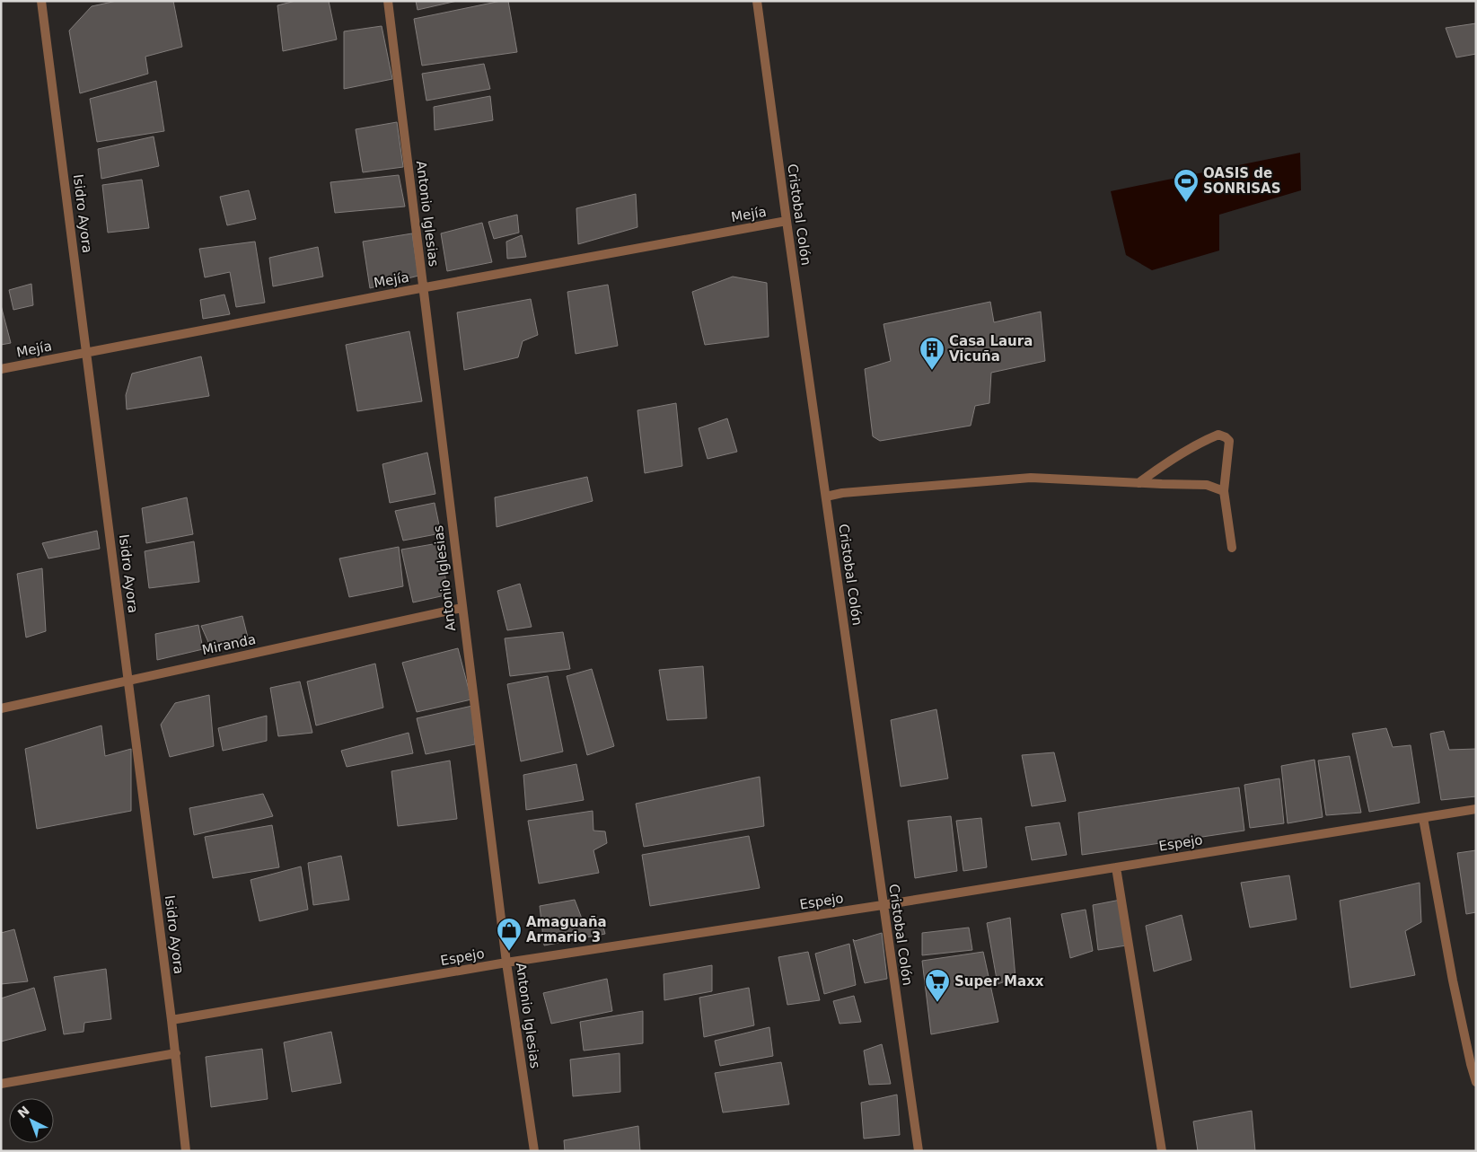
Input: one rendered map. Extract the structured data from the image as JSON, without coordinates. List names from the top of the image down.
{
  "streets": {
    "street": [
      "Isidro Ayora",
      "Antonio Iglesias",
      "Mejía",
      "Cristobal Colón",
      "Miranda",
      "Espejo"
    ]
  },
  "crossings": [
    ["Isidro Ayora", "Mejía"],
    ["Isidro Ayora", "Miranda"],
    ["Isidro Ayora", "Espejo"],
    ["Antonio Iglesias", "Mejía"],
    ["Antonio Iglesias", "Miranda"],
    ["Antonio Iglesias", "Espejo"],
    ["Mejía", "Cristobal Colón"],
    ["Cristobal Colón", "Espejo"]
  ],
  "places": {
    "sports": ["OASIS de SONRISAS"],
    "building": ["Casa Laura Vicuña"],
    "shop": ["Amaguaña Armario 3"],
    "supermarket": ["Super Maxx"]
  },
  "north": "top left"
}
